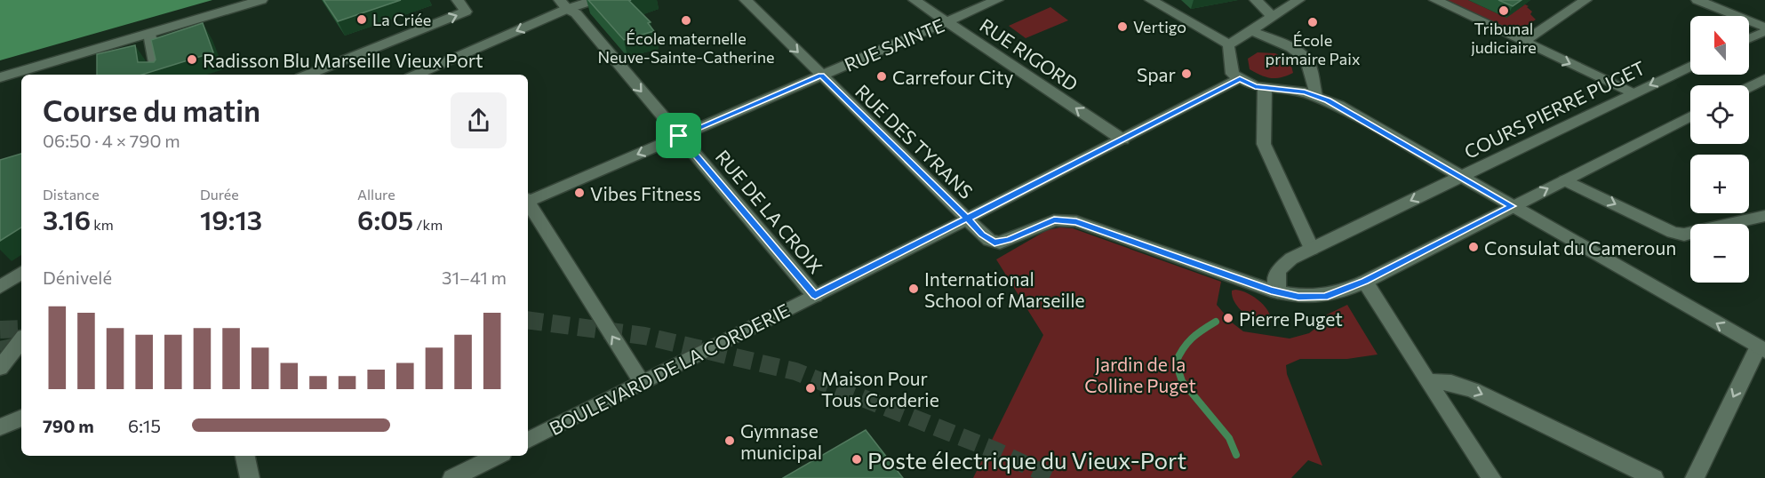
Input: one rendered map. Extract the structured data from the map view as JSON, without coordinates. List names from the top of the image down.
{
  "streets": {
    "street": [
      "RUE SAINTE",
      "RUE RIGORD",
      "COURS PIERRE PUGET",
      "RUE DES TYRANS",
      "RUE DE LA CROIX",
      "BOULEVARD DE LA CORDERIE"
    ]
  },
  "crossings": [
    ["RUE SAINTE", "RUE RIGORD"],
    ["RUE SAINTE", "RUE DES TYRANS"],
    ["RUE SAINTE", "RUE DE LA CROIX"],
    ["RUE RIGORD", "BOULEVARD DE LA CORDERIE"],
    ["COURS PIERRE PUGET", "RUE DES TYRANS"],
    ["RUE DES TYRANS", "BOULEVARD DE LA CORDERIE"],
    ["RUE DE LA CROIX", "BOULEVARD DE LA CORDERIE"]
  ],
  "one_way": ["RUE RIGORD", "RUE DE LA CROIX"],
  "parks": ["Jardin de la Colline Puget"],
  "places": [
    "Tribunal judiciaire",
    "La Criée",
    "École maternelle Neuve-Sainte-Catherine",
    "École primaire Paix",
    "Vertigo",
    "Radisson Blu Marseille Vieux Port",
    "Spar",
    "Carrefour City",
    "Vibes Fitness",
    "Consulat du Cameroun",
    "International School of Marseille",
    "Pierre Puget",
    "Maison Pour Tous Corderie",
    "Gymnase municipal",
    "Poste électrique du Vieux-Port"
  ],
  "north": "top",
  "page": {
    "map_buttons": ["+", "−"],
    "heading": ["Course du matin", "06:50 · 4 × 790 m"],
    "stats": [
      ["Distance", "3.16 km"],
      ["Durée", "19:13"],
      ["Allure", "6:05 /km"]
    ],
    "chart": ["Dénivelé", "31–41 m"],
    "list": [
      {
        "name": "790 m",
        "note": "6:15"
      }
    ]
  }
}
